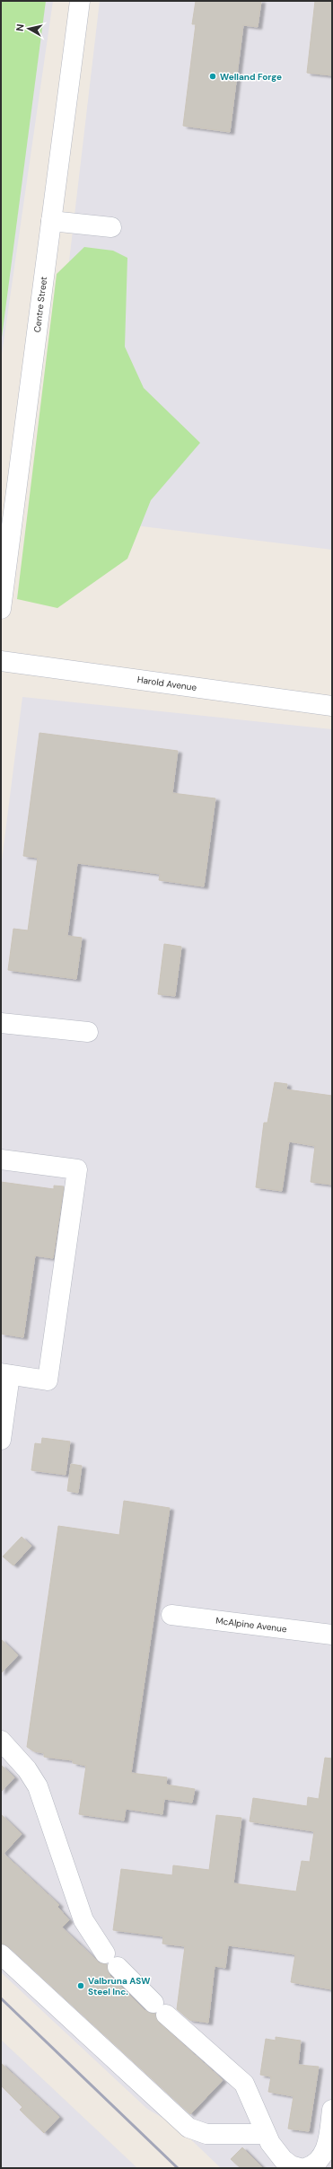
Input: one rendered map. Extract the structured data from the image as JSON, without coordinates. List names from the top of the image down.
{
  "streets": {
    "street": ["Centre Street", "Harold Avenue", "McAlpine Avenue"]
  },
  "places": ["Welland Forge", "Valbruna ASW Steel Inc."],
  "north": "left"
}
